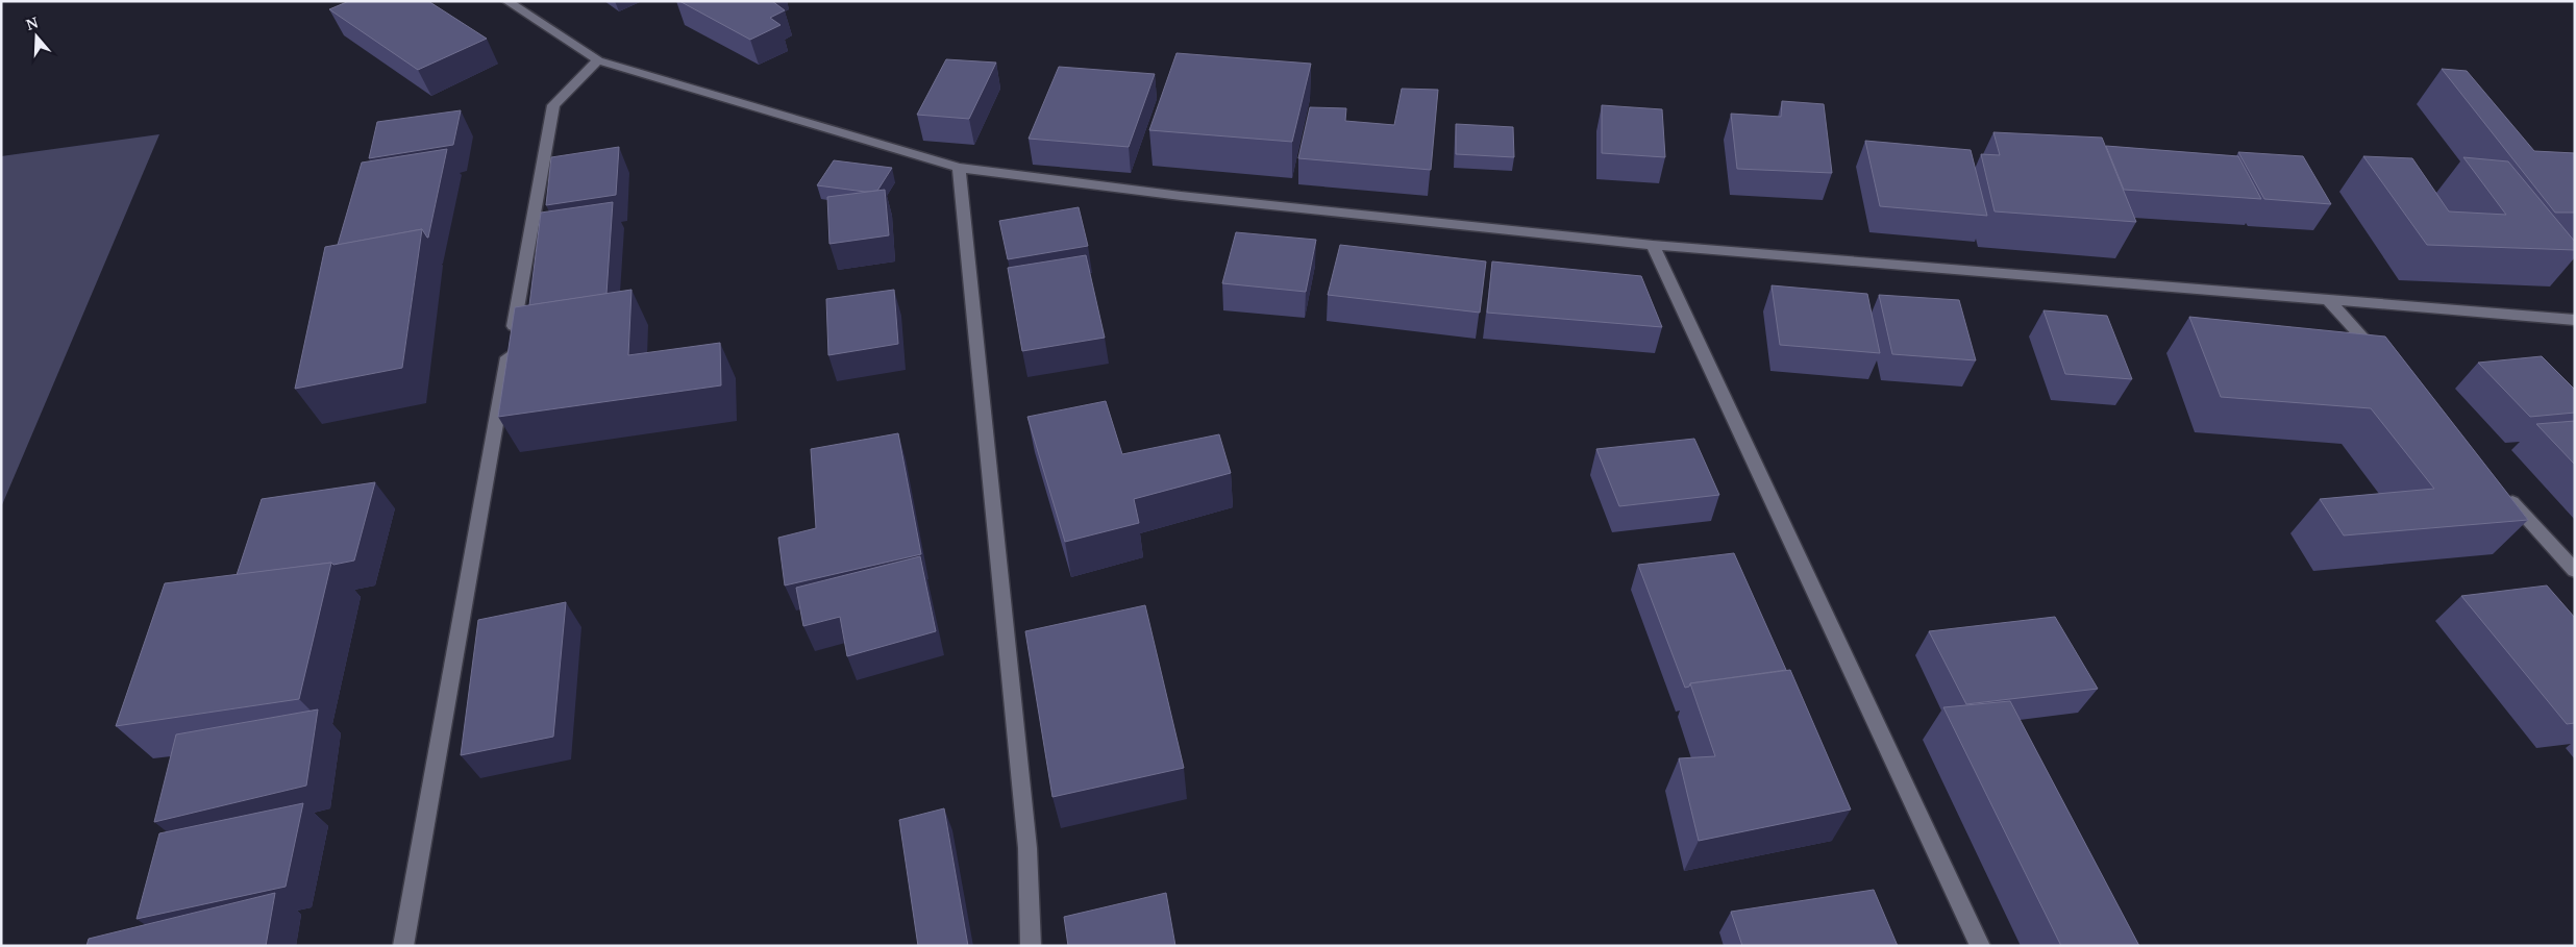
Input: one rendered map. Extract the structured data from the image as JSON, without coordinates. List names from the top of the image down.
{
  "north": "top"
}
